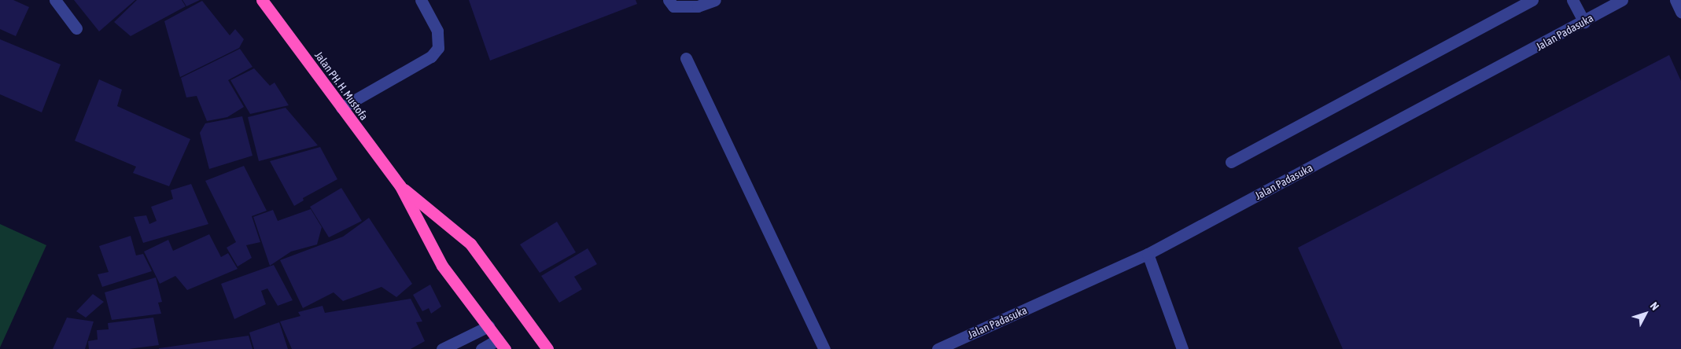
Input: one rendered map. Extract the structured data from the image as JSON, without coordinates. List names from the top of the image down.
{
  "streets": {
    "highway": ["Jalan PH. H. Mustofa"],
    "street": ["Jalan Padasuka"]
  },
  "north": "top right"
}
